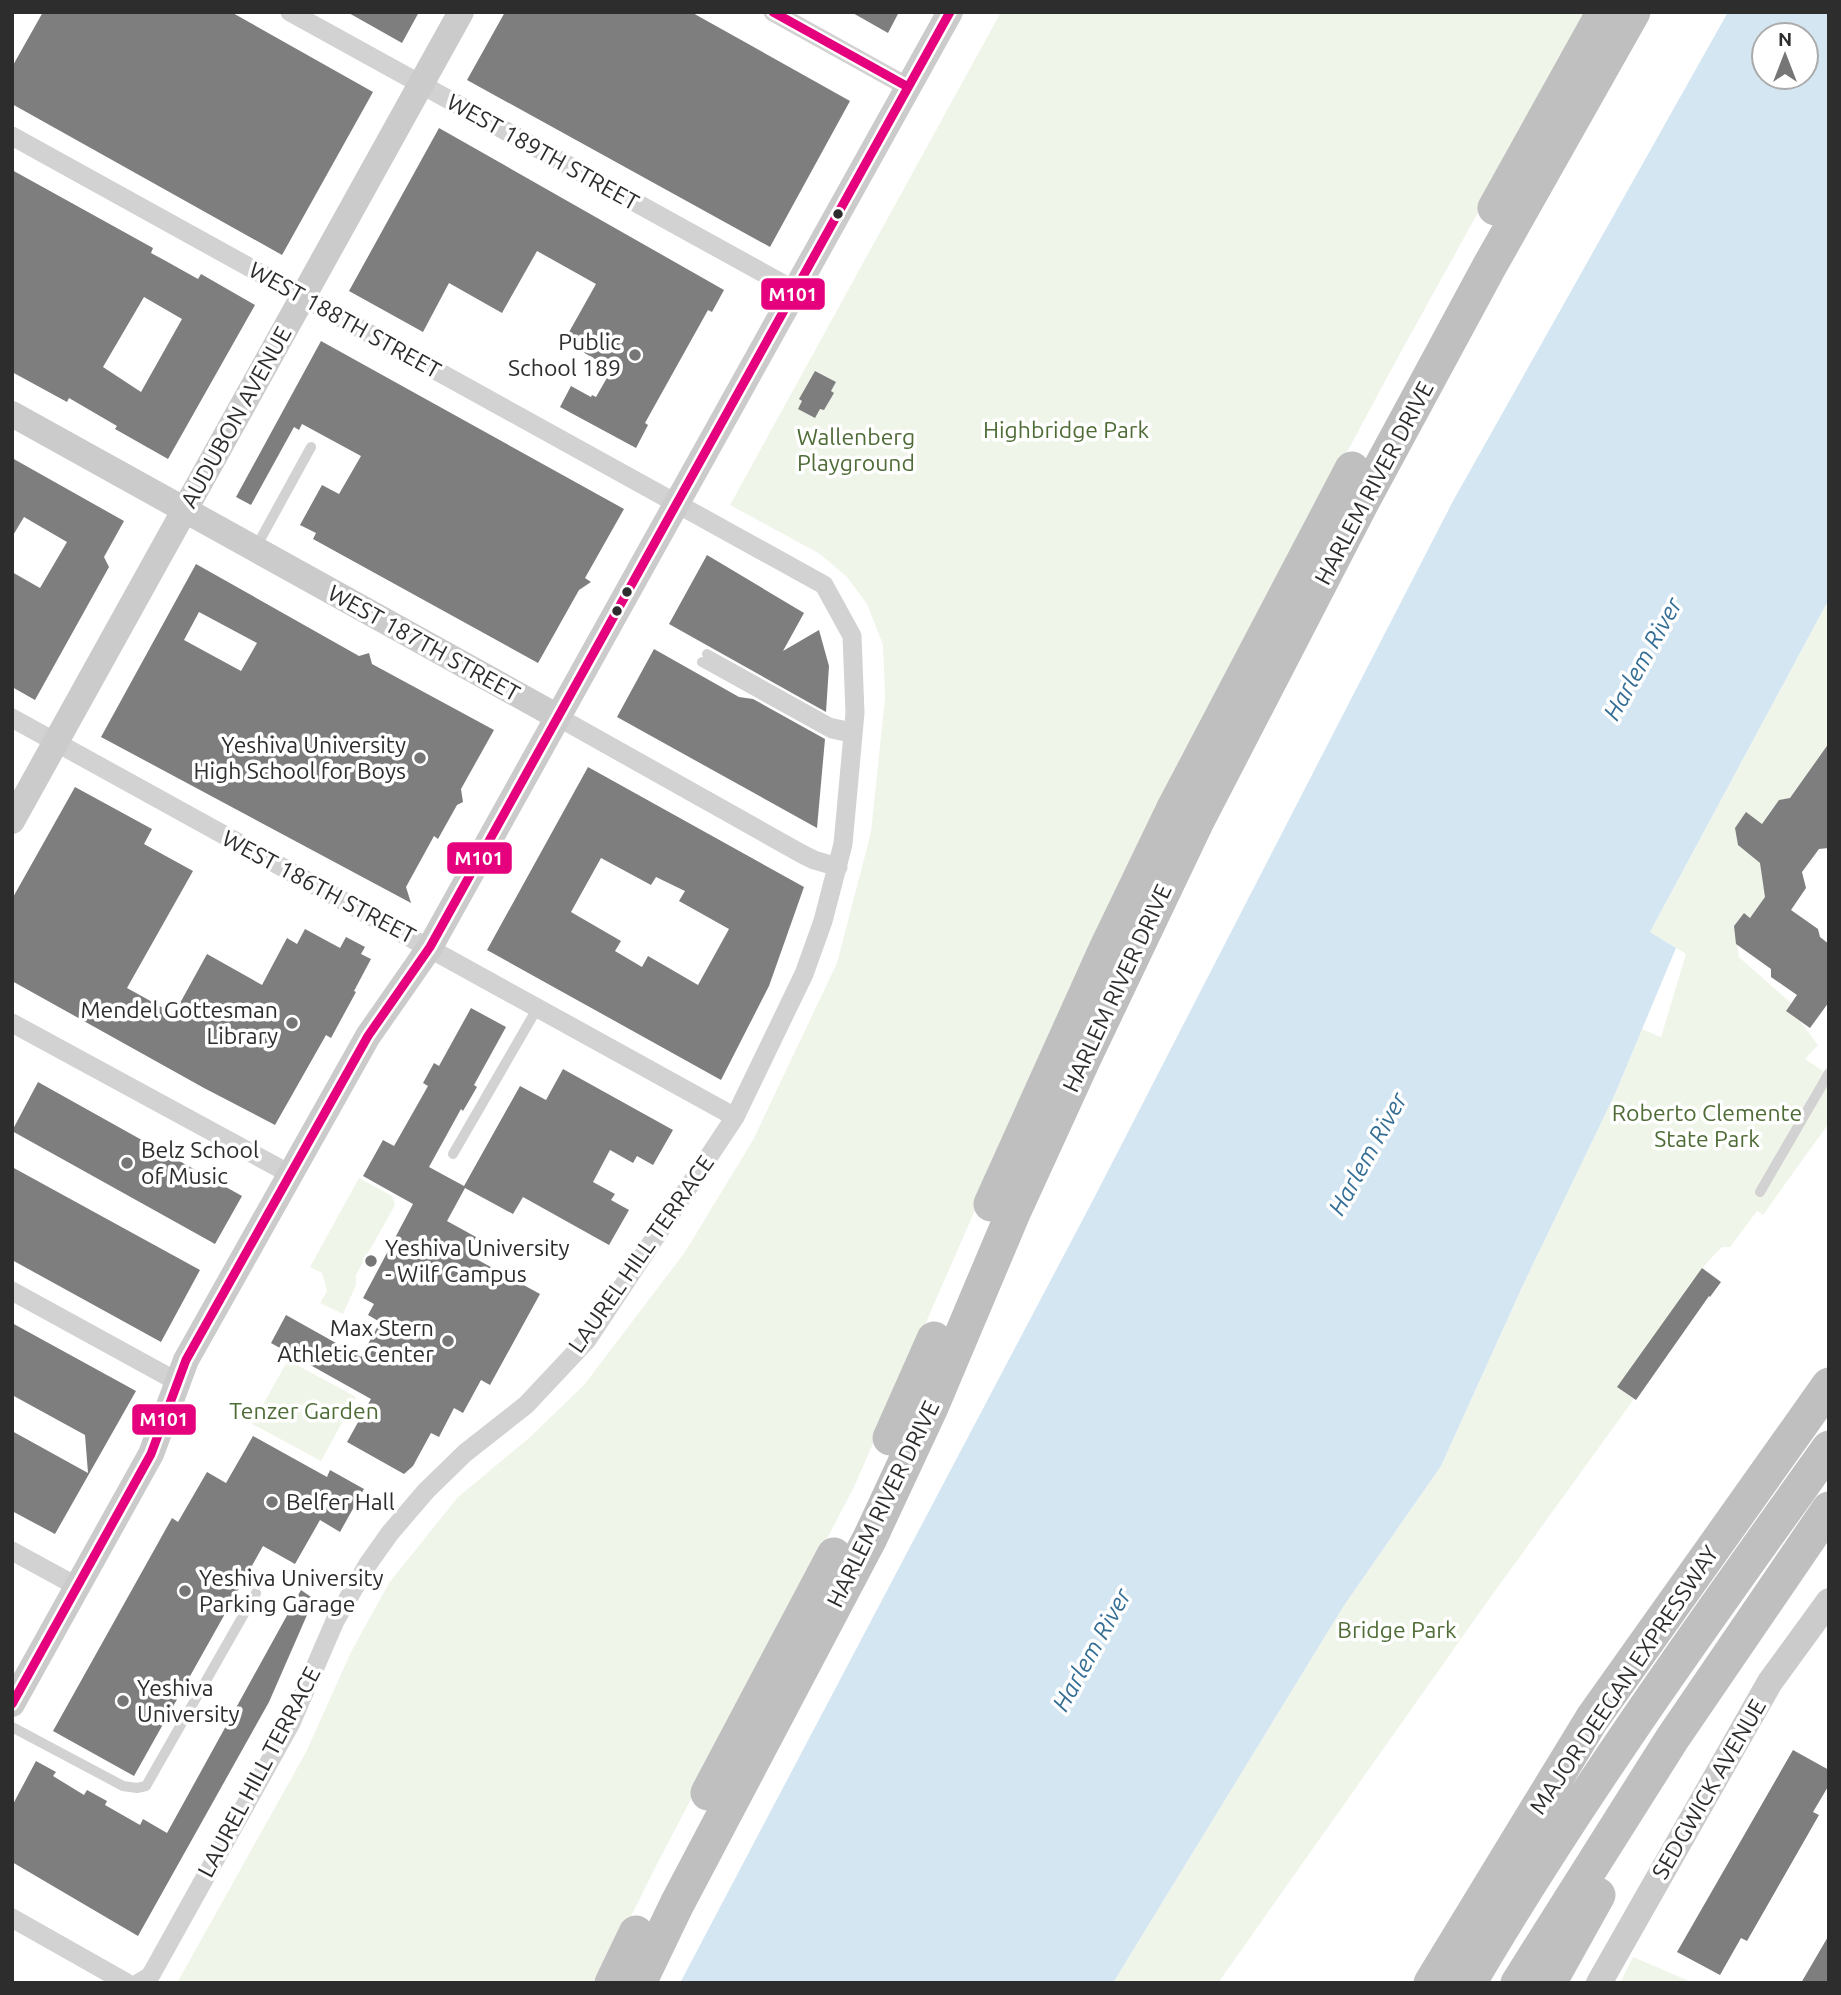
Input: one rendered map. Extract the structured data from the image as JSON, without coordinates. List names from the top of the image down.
{
  "streets": {
    "highway": ["HARLEM RIVER DRIVE", "MAJOR DEEGAN EXPRESSWAY"],
    "main road": ["AUDUBON AVENUE", "WEST 187TH STREET", "SEDGWICK AVENUE"],
    "street": [
      "WEST 189TH STREET",
      "WEST 188TH STREET",
      "WEST 186TH STREET",
      "LAUREL HILL TERRACE"
    ]
  },
  "crossings": [
    ["WEST 189TH STREET", "AUDUBON AVENUE"],
    ["WEST 188TH STREET", "AUDUBON AVENUE"],
    ["WEST 188TH STREET", "LAUREL HILL TERRACE"],
    ["AUDUBON AVENUE", "WEST 187TH STREET"],
    ["AUDUBON AVENUE", "WEST 186TH STREET"],
    ["WEST 187TH STREET", "LAUREL HILL TERRACE"],
    ["WEST 186TH STREET", "LAUREL HILL TERRACE"]
  ],
  "water": ["Harlem River"],
  "parks": [
    "Highbridge Park",
    "Wallenberg Playground",
    "Roberto Clemente State Park",
    "Tenzer Garden",
    "Bridge Park"
  ],
  "places": [
    "Public School 189",
    "Yeshiva University High School for Boys",
    "Mendel Gottesman Library",
    "Belz School of Music",
    "Yeshiva University - Wilf Campus",
    "Max Stern Athletic Center",
    "Belfer Hall",
    "Yeshiva University Parking Garage",
    "Yeshiva University"
  ],
  "lines": ["transit line M101"],
  "north": "top"
}
